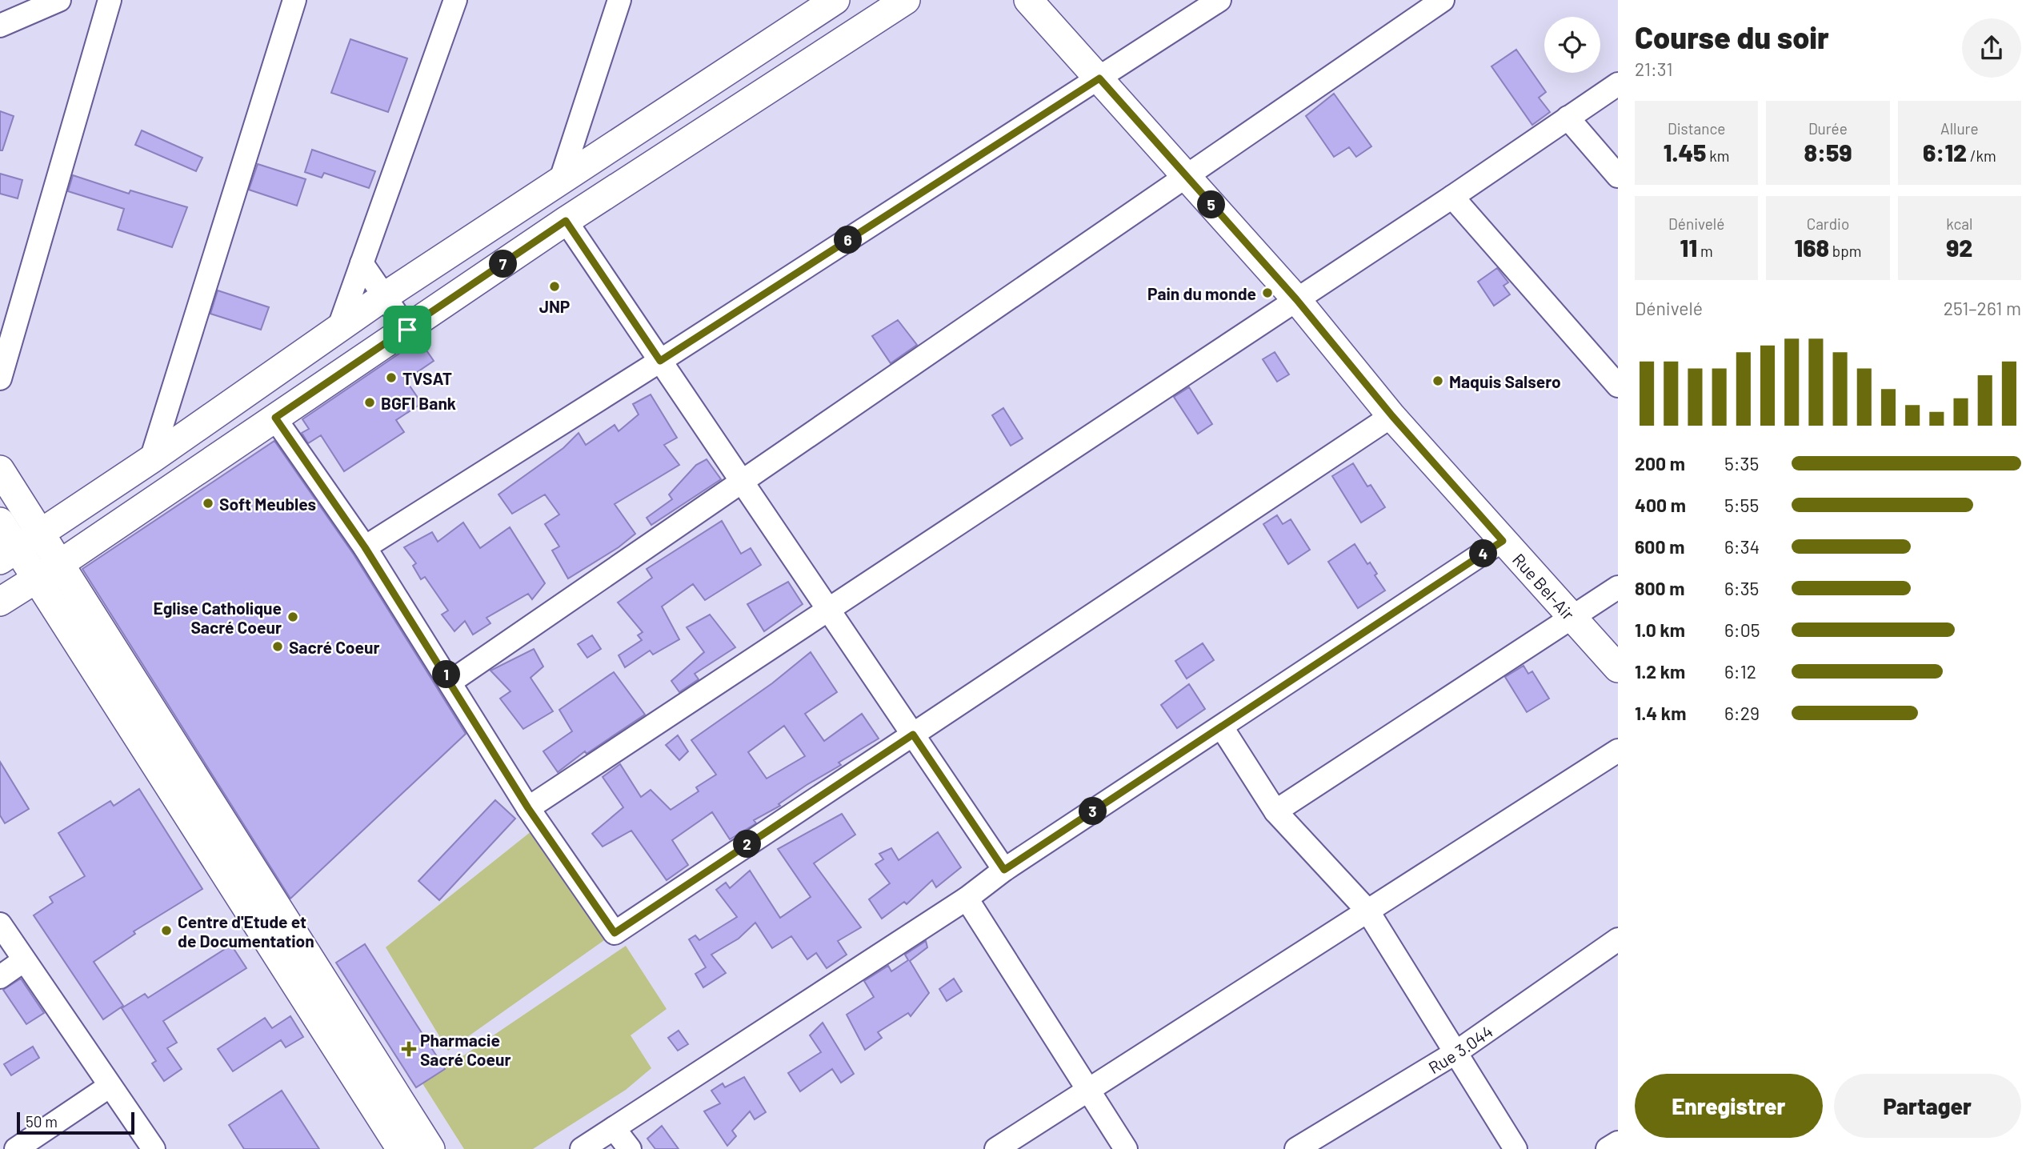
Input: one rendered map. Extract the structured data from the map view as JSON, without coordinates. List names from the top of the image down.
{
  "streets": {
    "main road": ["Rue Bel-Air"],
    "street": ["Rue 3.044"]
  },
  "places": {
    "other": [
      "JNP",
      "Pain du monde",
      "TVSAT",
      "Maquis Salsero",
      "BGFI Bank",
      "Soft Meubles",
      "Eglise Catholique Sacré Coeur",
      "Sacré Coeur",
      "Centre d'Etude et de Documentation"
    ],
    "health": ["Pharmacie Sacré Coeur"]
  },
  "scale_bar": "50 m",
  "page": {
    "heading": ["Course du soir", "21:31"],
    "stats": [
      ["Distance", "1.45 km"],
      ["Durée", "8:59"],
      ["Allure", "6:12 /km"],
      ["Dénivelé", "11 m"],
      ["Cardio", "168 bpm"],
      ["kcal", "92"]
    ],
    "pins": [
      "5",
      "6",
      "7",
      "4",
      "1",
      "3",
      "2"
    ],
    "chart": ["Dénivelé", "251–261 m"],
    "list": [
      {
        "name": "200 m",
        "note": "5:35"
      },
      {
        "name": "400 m",
        "note": "5:55"
      },
      {
        "name": "600 m",
        "note": "6:34"
      },
      {
        "name": "800 m",
        "note": "6:35"
      },
      {
        "name": "1.0 km",
        "note": "6:05"
      },
      {
        "name": "1.2 km",
        "note": "6:12"
      },
      {
        "name": "1.4 km",
        "note": "6:29"
      }
    ],
    "buttons": ["Enregistrer", "Partager"],
    "scale": "50 m"
  }
}
